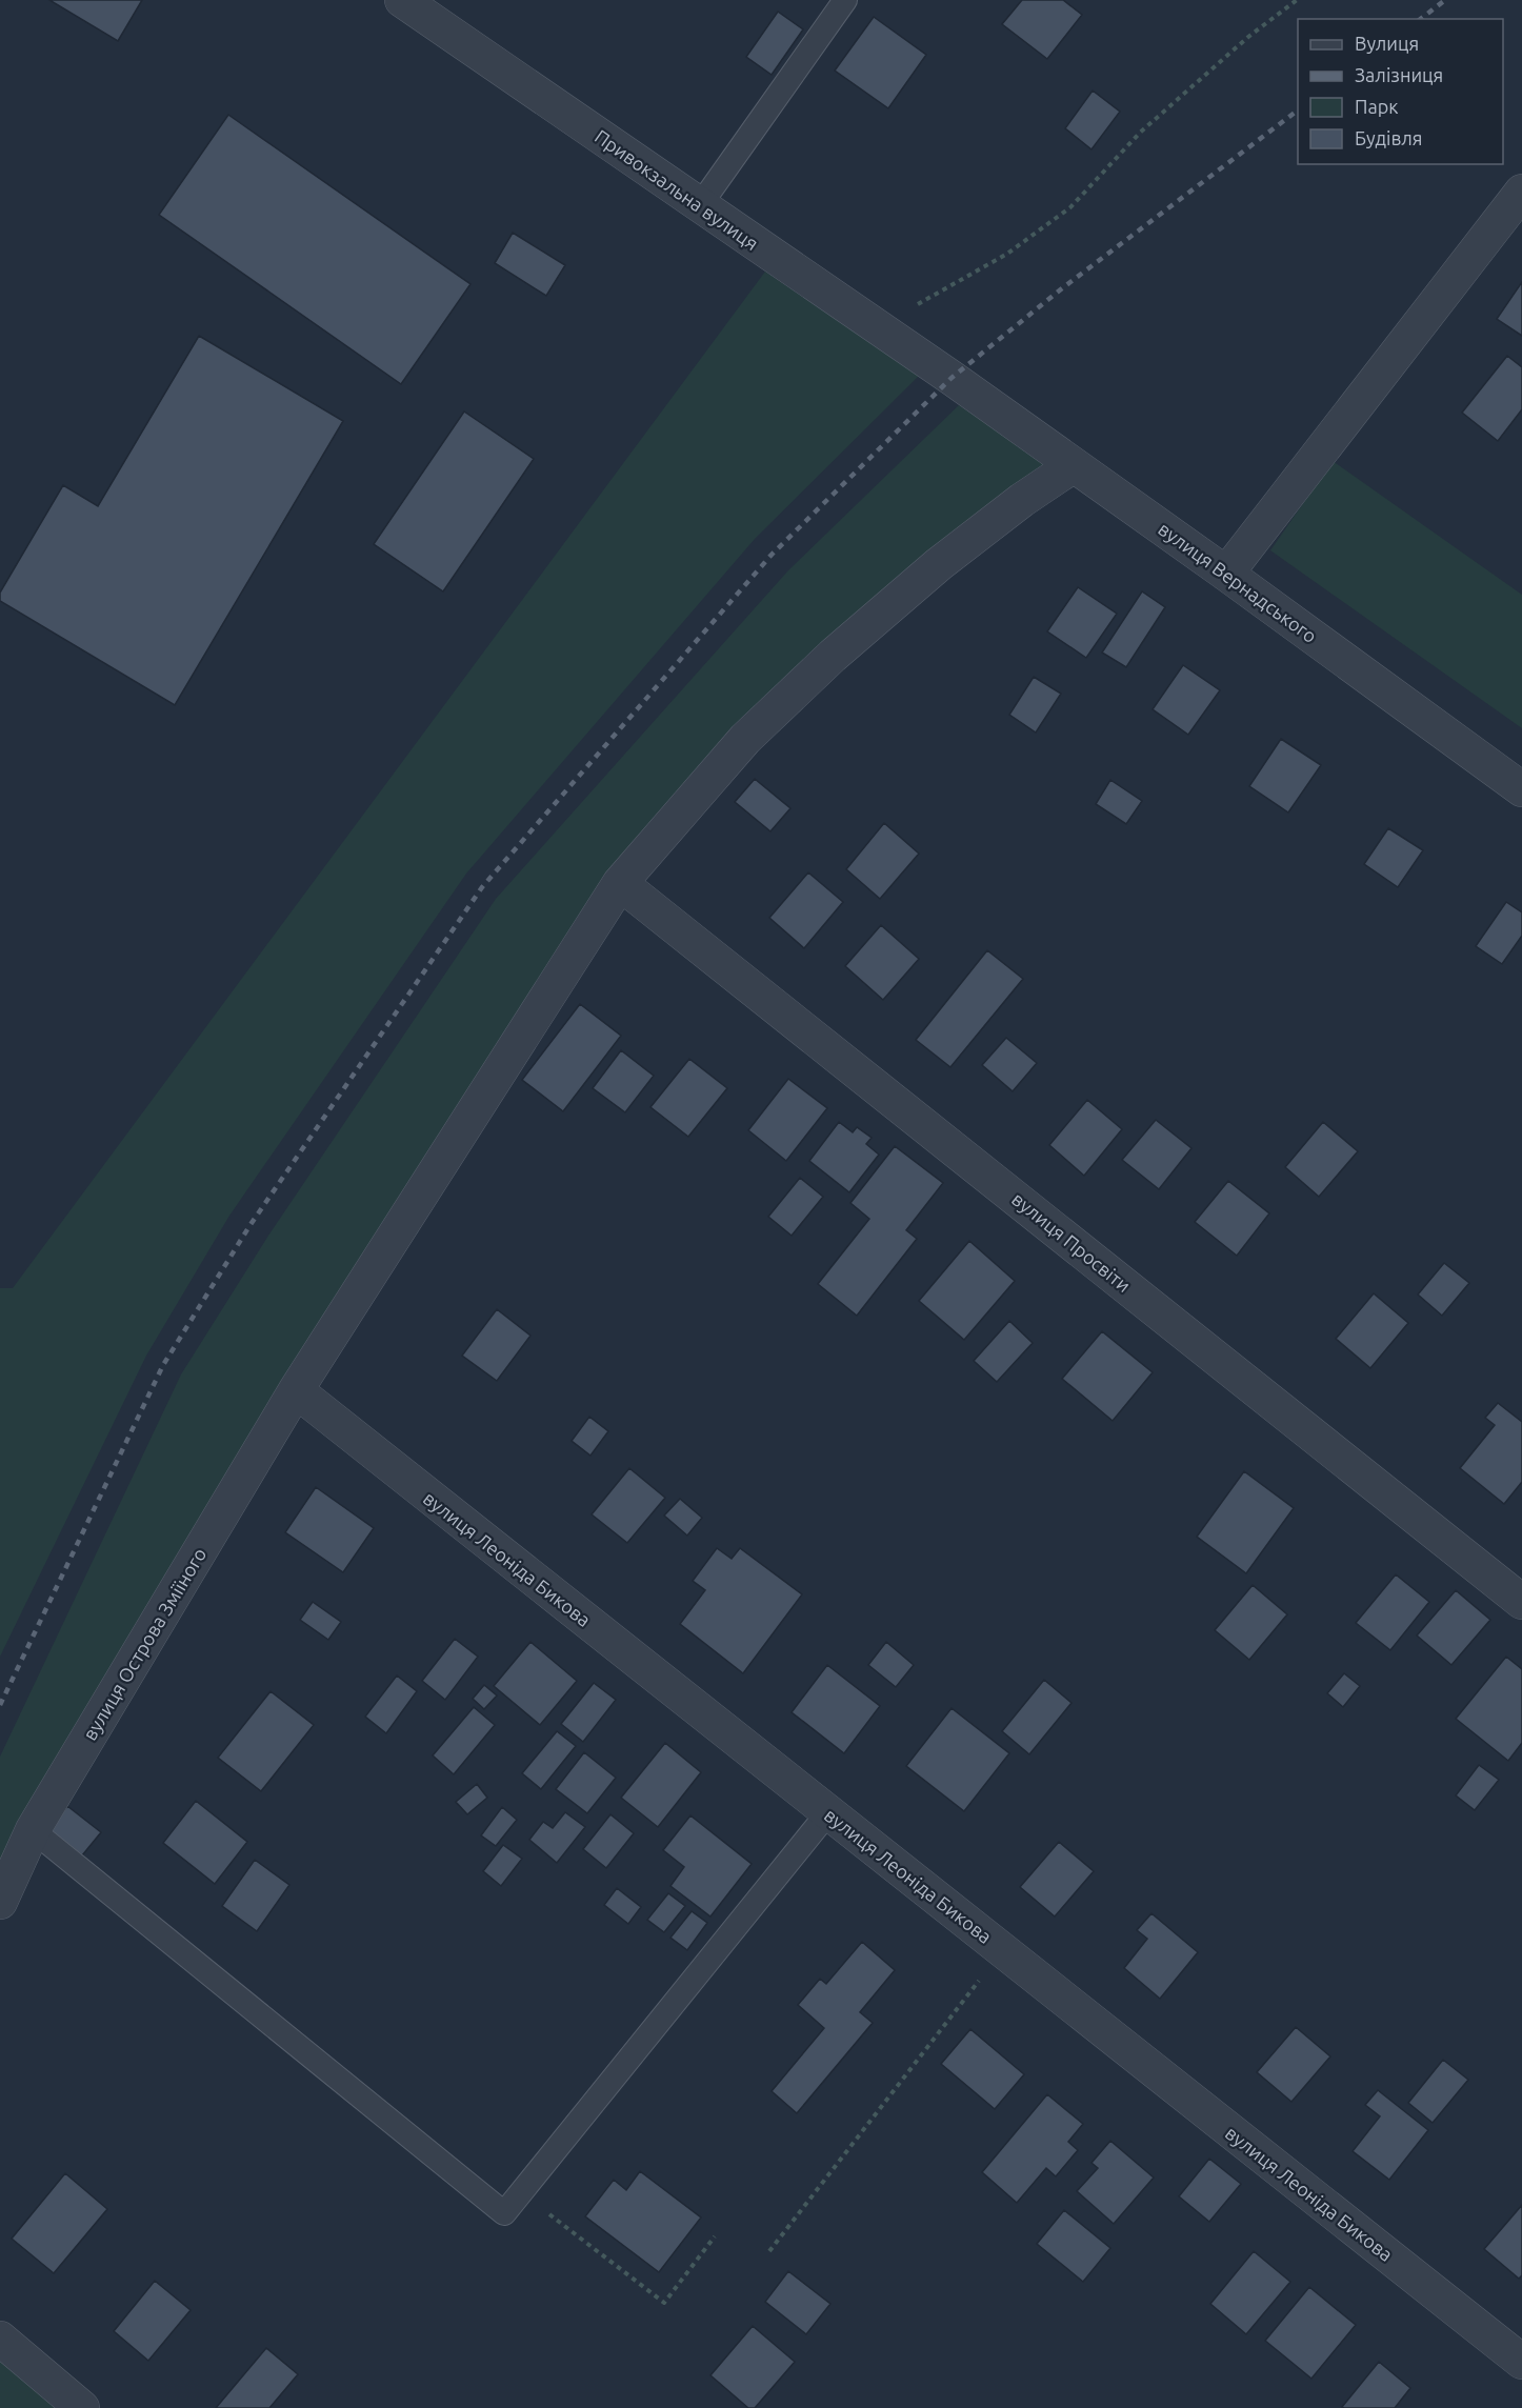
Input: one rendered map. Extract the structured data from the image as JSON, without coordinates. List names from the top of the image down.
{
  "streets": {
    "street": [
      "Привокзальна вулиця",
      "вулиця Вернадського",
      "вулиця Просвіти",
      "вулиця Леоніда Бикова",
      "вулиця Острова Зміїного"
    ]
  },
  "crossings": [
    ["Привокзальна вулиця", "вулиця Вернадського"],
    ["вулиця Вернадського", "вулиця Острова Зміїного"],
    ["вулиця Просвіти", "вулиця Острова Зміїного"],
    ["вулиця Леоніда Бикова", "вулиця Острова Зміїного"]
  ],
  "legend": [
    "Вулиця",
    "Залізниця",
    "Парк",
    "Будівля"
  ]
}
